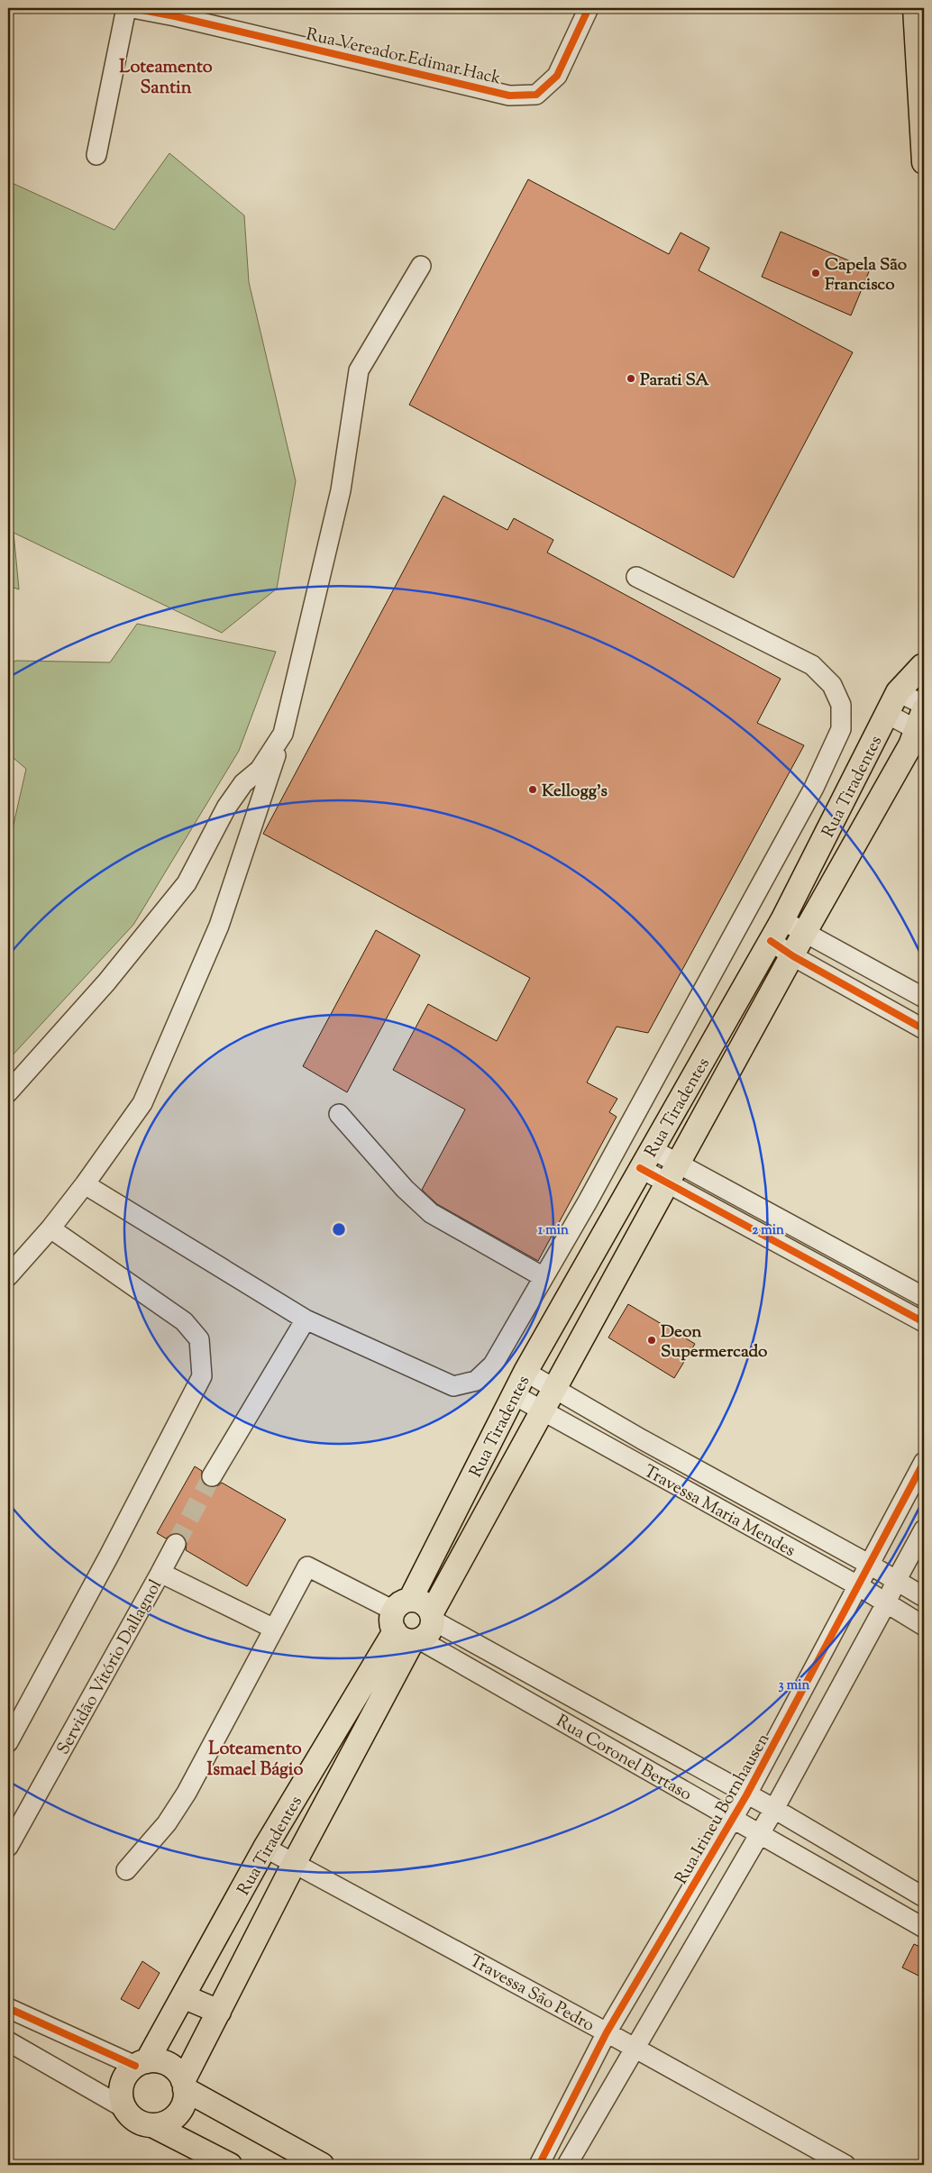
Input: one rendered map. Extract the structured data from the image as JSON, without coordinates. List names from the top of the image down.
{
  "streets": {
    "main road": ["Rua Tiradentes"],
    "street": [
      "Rua Vereador Edimar Hack",
      "Travessa Maria Mendes",
      "Servidão Vitório Dallagnol",
      "Rua Coronel Bertaso",
      "Rua Irineu Bornhausen",
      "Travessa São Pedro"
    ]
  },
  "crossings": [
    ["Rua Tiradentes", "Travessa Maria Mendes"],
    ["Rua Tiradentes", "Rua Coronel Bertaso"],
    ["Rua Tiradentes", "Travessa São Pedro"],
    ["Travessa Maria Mendes", "Rua Irineu Bornhausen"],
    ["Servidão Vitório Dallagnol", "Rua Coronel Bertaso"],
    ["Rua Coronel Bertaso", "Rua Irineu Bornhausen"],
    ["Rua Irineu Bornhausen", "Travessa São Pedro"]
  ],
  "districts": ["Loteamento Santin", "Loteamento Ismael Bágio"],
  "places": [
    "Capela São Francisco",
    "Parati SA",
    "Kellogg's",
    "Deon Supermercado"
  ],
  "rings": ["1 min", "2 min", "3 min"]
}
